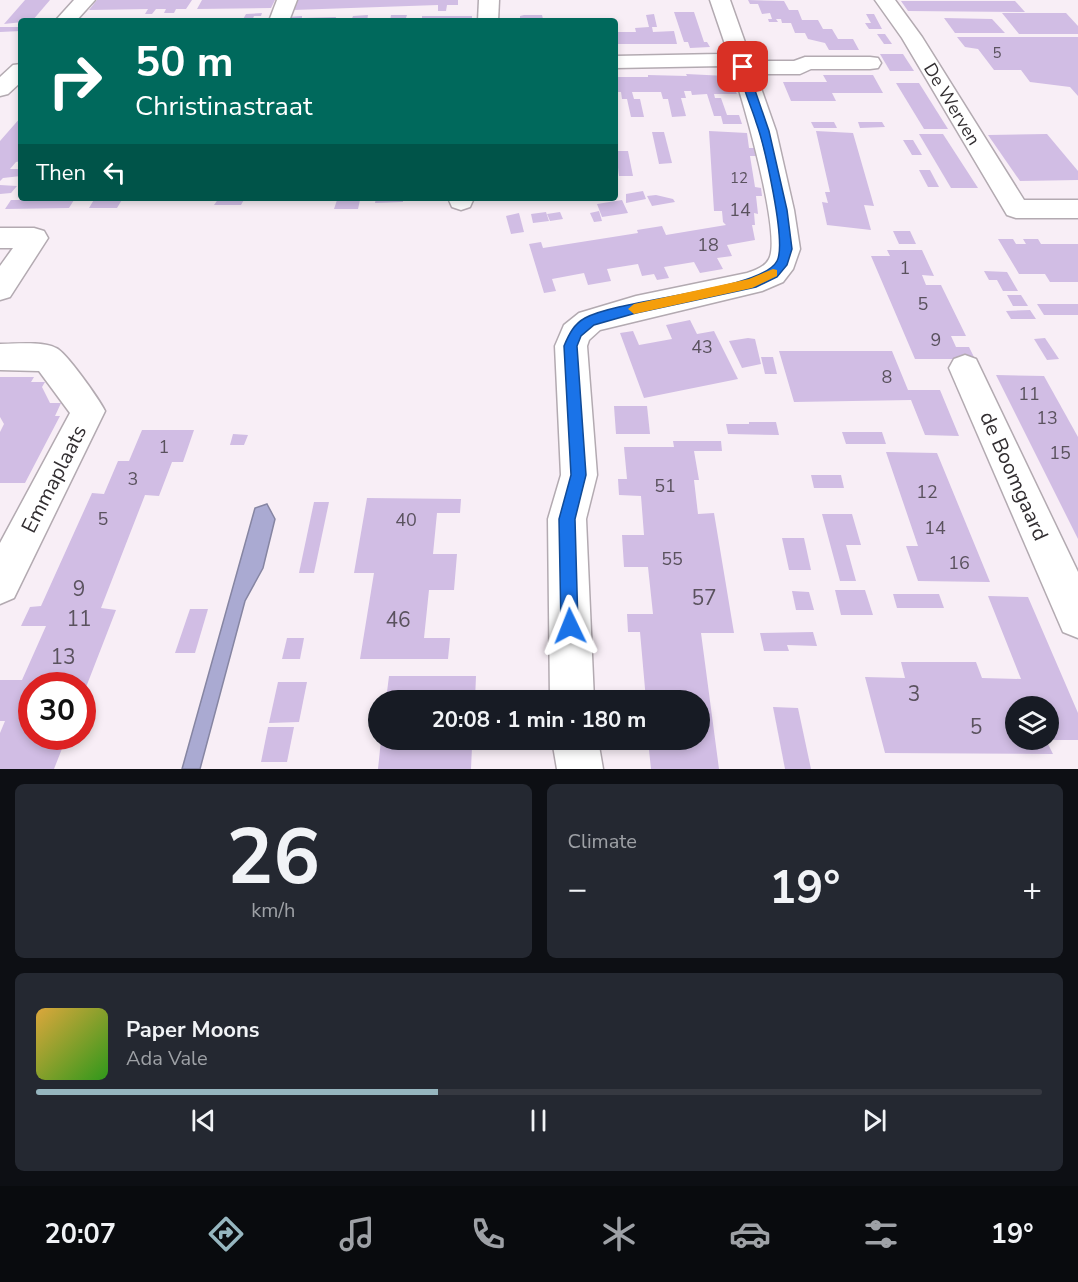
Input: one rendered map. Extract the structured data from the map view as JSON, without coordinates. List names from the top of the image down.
{
  "streets": {
    "street": ["De Werven", "de Boomgaard", "Emmaplaats"]
  },
  "house_numbers": [
    "5",
    "12",
    "14",
    "18",
    "1",
    "5",
    "9",
    "43",
    "8",
    "11",
    "13",
    "1",
    "15",
    "3",
    "51",
    "12",
    "5",
    "40",
    "14",
    "55",
    "16",
    "9",
    "57",
    "11",
    "46",
    "13",
    "3",
    "5"
  ],
  "page": {
    "turn": ["50 m", "Christinastraat"],
    "then": "Then",
    "limit": "30",
    "trip": "20:08 · 1 min · 180 m",
    "tile": [
      ["26", "km/h"],
      "Climate"
    ],
    "heat": ["−", "19°", "+"],
    "song": ["Paper Moons", "Ada Vale"],
    "tabs": ["20:07", "19°"]
  }
}
